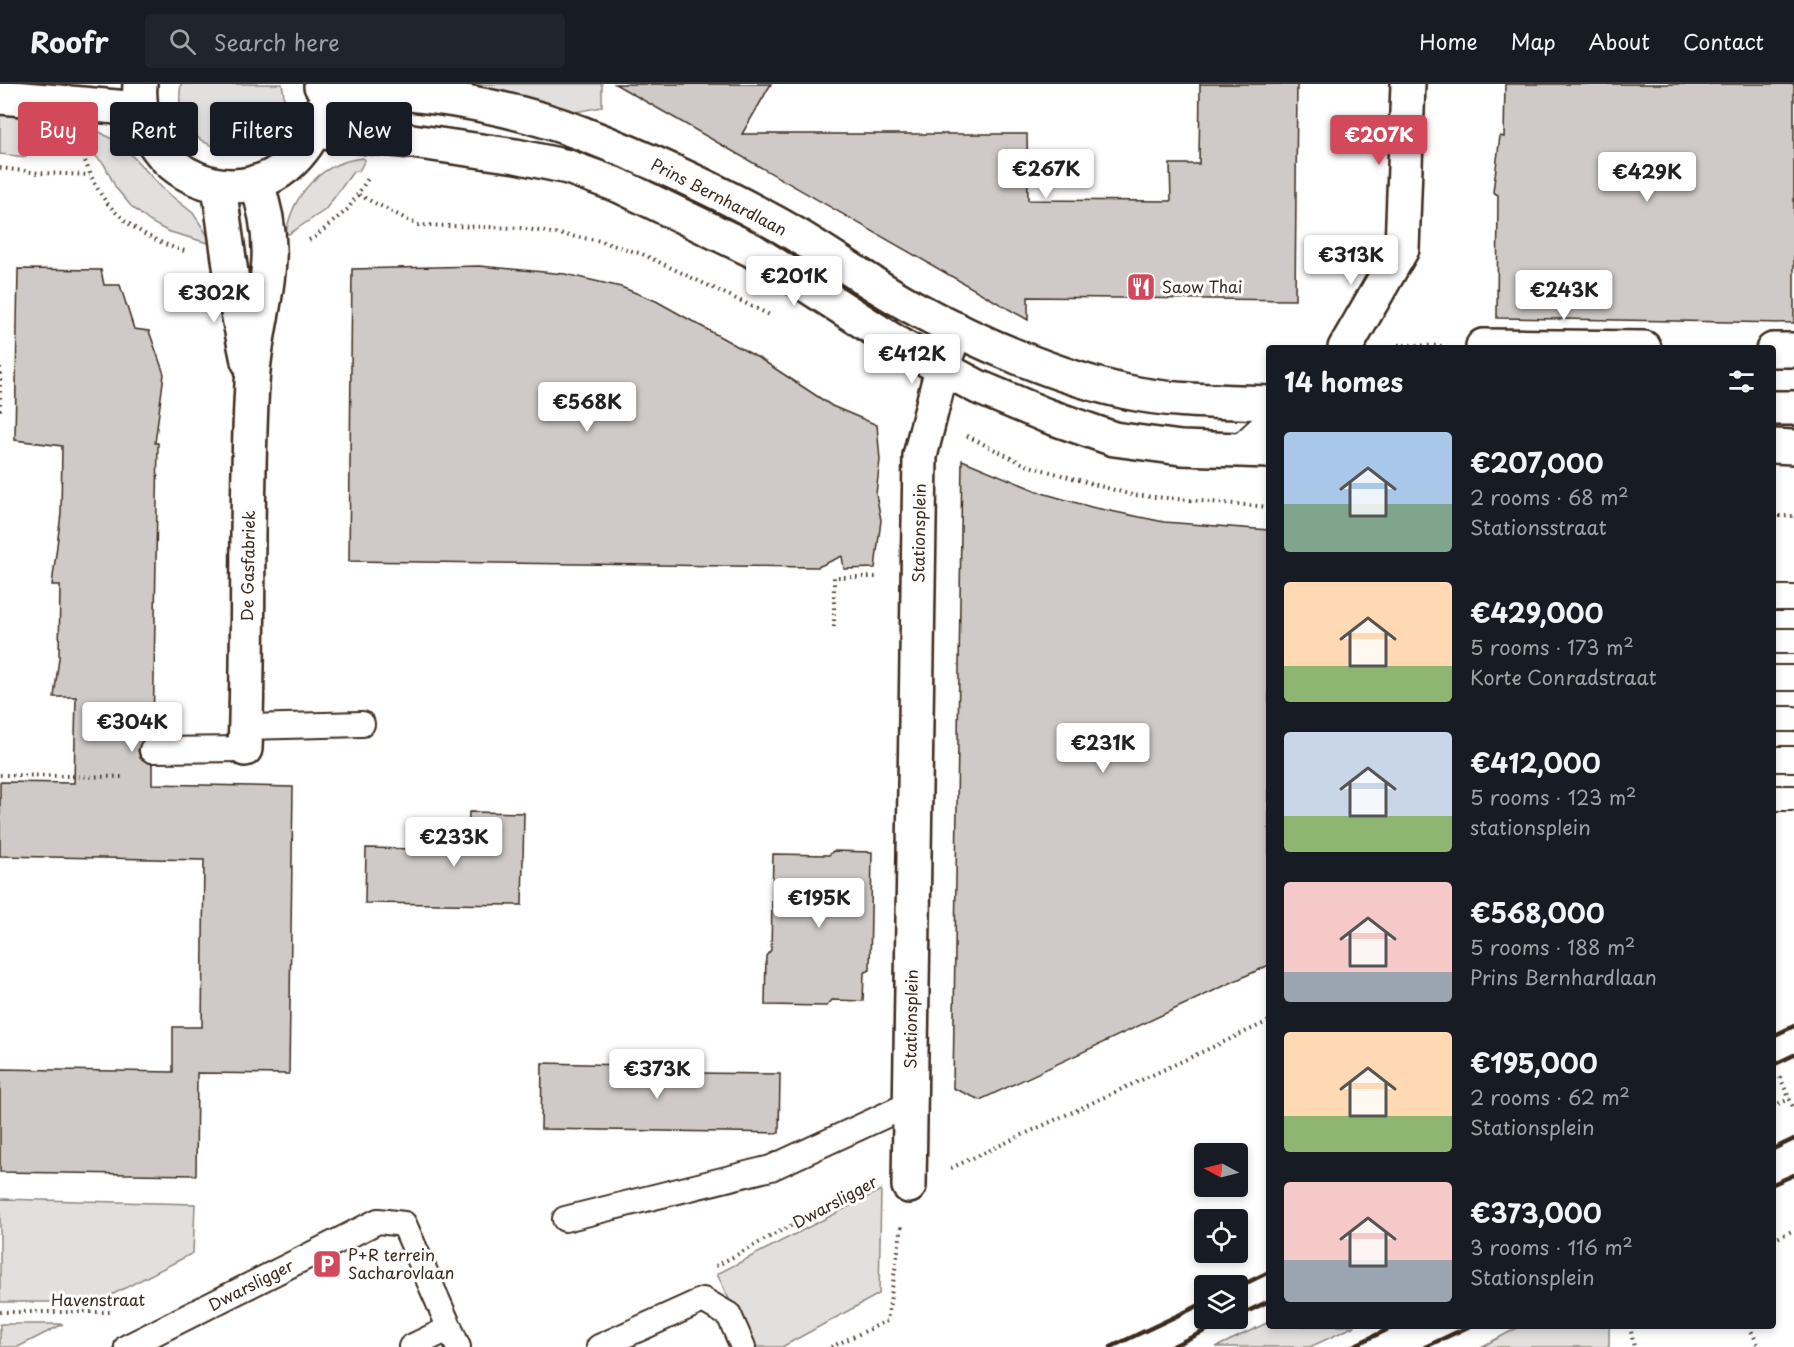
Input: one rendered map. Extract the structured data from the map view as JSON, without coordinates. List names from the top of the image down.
{
  "streets": {
    "main road": ["Prins Bernhardlaan", "Stationsplein", "De Gasfabriek"],
    "lane": ["Dwarsligger"],
    "path": ["Havenstraat"]
  },
  "crossings": [
    ["Stationsplein", "Dwarsligger"]
  ],
  "places": {
    "restaurant": ["Saow Thai"],
    "parking": ["P+R terrein Sacharovlaan"]
  },
  "north": "left",
  "page": {
    "header": "Roofr",
    "search": "Search here",
    "nav": [
      "Home",
      "Map",
      "About",
      "Contact"
    ],
    "chip": [
      "Buy",
      "Rent",
      "Filters",
      "New"
    ],
    "price": [
      "€207K",
      "€267K",
      "€429K",
      "€313K",
      "€201K",
      "€243K",
      "€302K",
      "€412K",
      "€568K",
      "€304K",
      "€231K",
      "€233K",
      "€195K",
      "€373K"
    ],
    "heading": "14 homes",
    "list": [
      {
        "name": "€207,000",
        "note": "2 rooms · 68 m² · Stationsstraat"
      },
      {
        "name": "€429,000",
        "note": "5 rooms · 173 m² · Korte Conradstraat"
      },
      {
        "name": "€412,000",
        "note": "5 rooms · 123 m² · stationsplein"
      },
      {
        "name": "€568,000",
        "note": "5 rooms · 188 m² · Prins Bernhardlaan"
      },
      {
        "name": "€195,000",
        "note": "2 rooms · 62 m² · Stationsplein"
      },
      {
        "name": "€373,000",
        "note": "3 rooms · 116 m² · Stationsplein"
      }
    ]
  }
}
